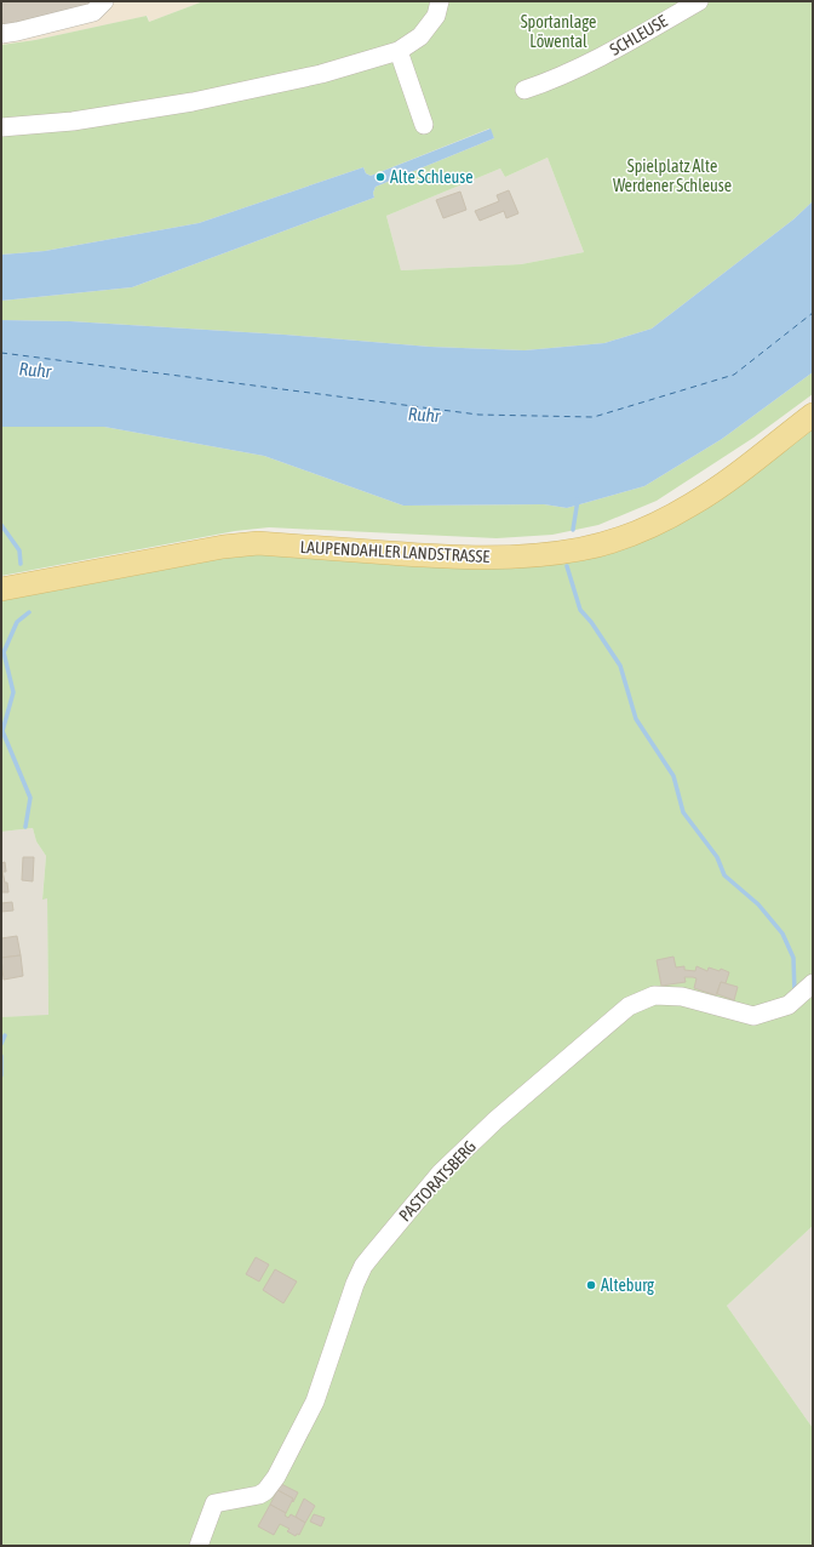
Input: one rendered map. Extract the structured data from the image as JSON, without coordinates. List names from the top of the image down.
{
  "streets": {
    "main road": ["LAUPENDAHLER LANDSTRASSE"],
    "street": ["SCHLEUSE", "PASTORATSBERG"]
  },
  "water": ["Ruhr"],
  "parks": ["Sportanlage Löwental", "Spielplatz Alte Werdener Schleuse"],
  "places": ["Alte Schleuse", "Alteburg"]
}
